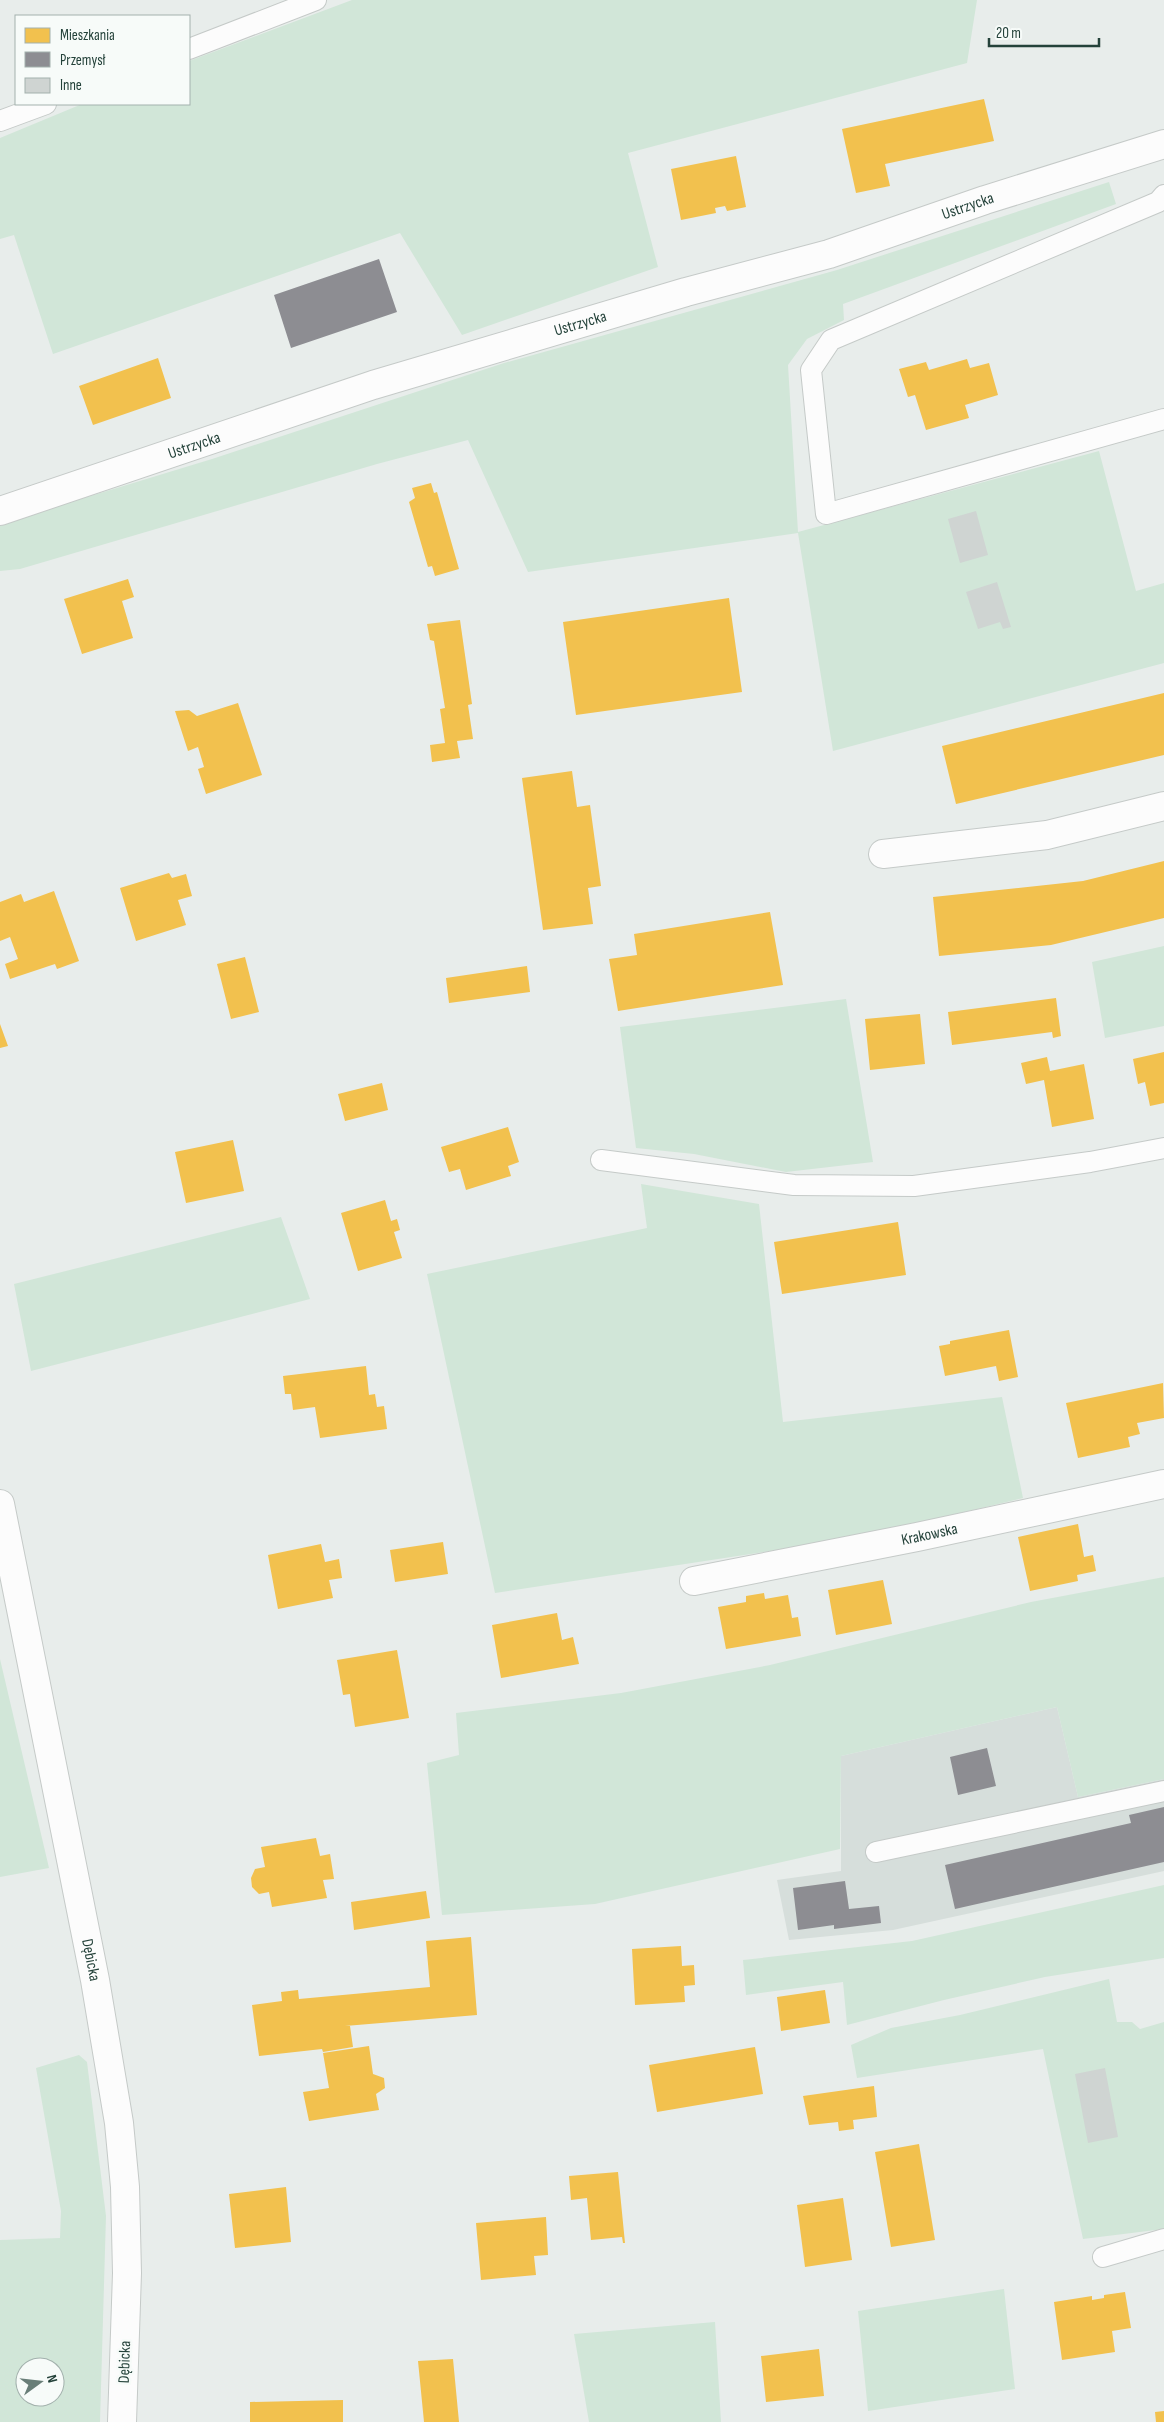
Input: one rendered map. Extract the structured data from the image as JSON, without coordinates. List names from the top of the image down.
{
  "streets": {
    "street": ["Ustrzycka", "Krakowska", "Dębicka"]
  },
  "legend": ["Mieszkania", "Przemysł", "Inne"],
  "scale_bar": "20 m",
  "north": "right"
}
